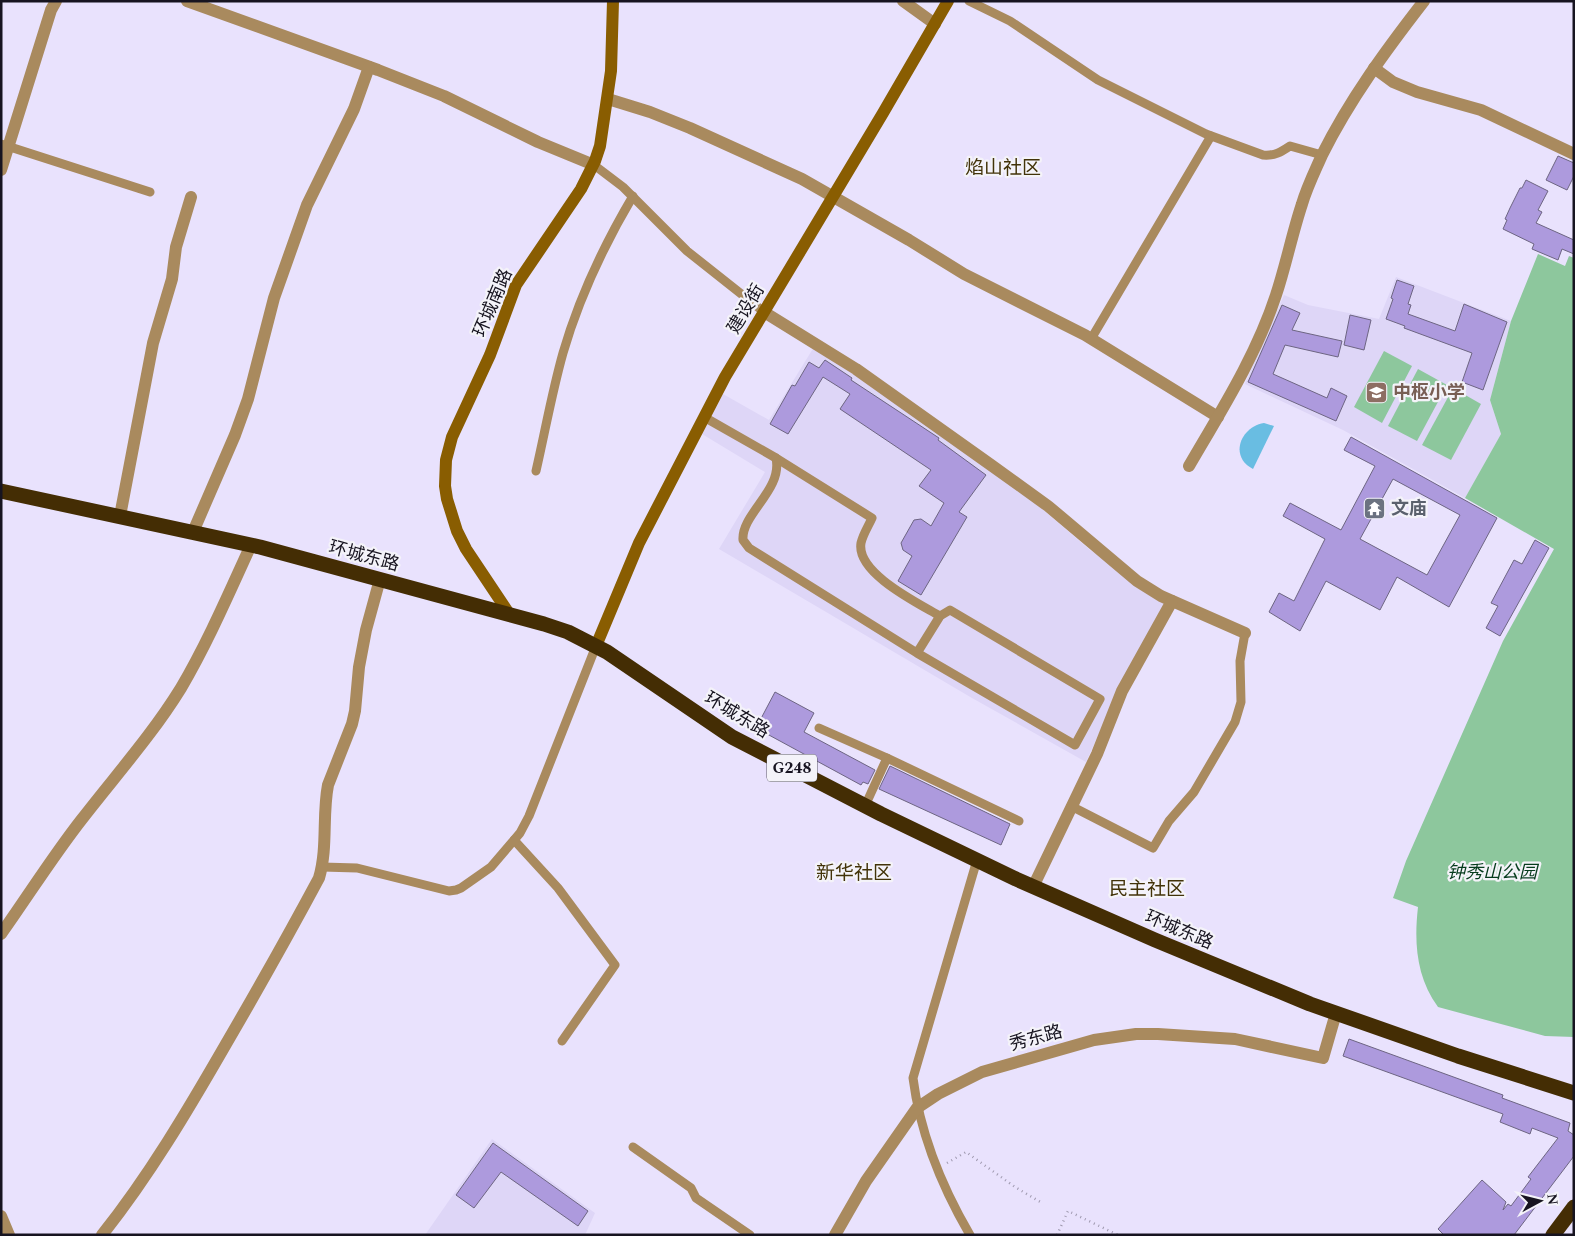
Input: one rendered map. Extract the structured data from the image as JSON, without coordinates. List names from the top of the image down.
{
  "streets": {
    "highway": ["环城东路", "G248"],
    "street": ["环城南路", "建设街", "秀东路"]
  },
  "crossings": [
    ["环城南路", "环城东路"],
    ["建设街", "环城东路"],
    ["环城东路", "秀东路"]
  ],
  "districts": ["焰山社区", "新华社区", "民主社区"],
  "parks": ["钟秀山公园"],
  "places": {
    "school or university": ["中枢小学"],
    "temple": ["文庙"]
  },
  "north": "right"
}
